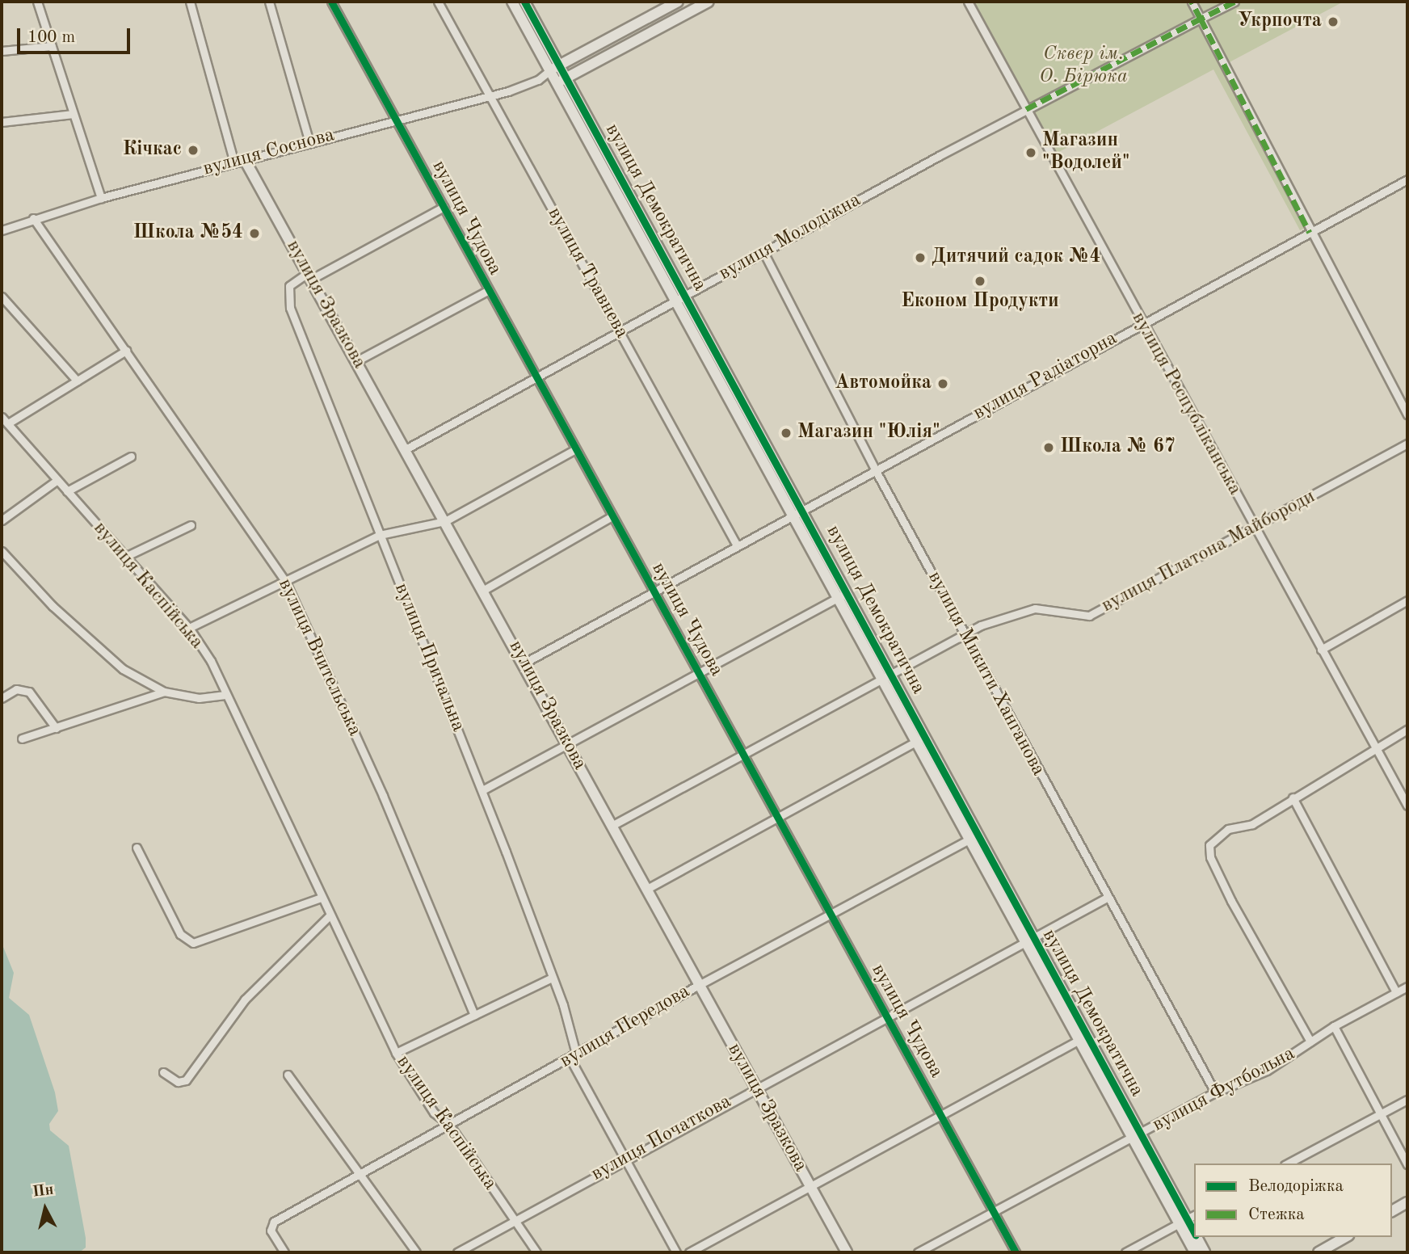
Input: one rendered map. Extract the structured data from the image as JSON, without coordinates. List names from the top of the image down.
{
  "streets": {
    "street": [
      "вулиця Соснова",
      "вулиця Демократична",
      "вулиця Чудова",
      "вулиця Молодіжна",
      "вулиця Травнева",
      "вулиця Зразкова",
      "вулиця Радіаторна",
      "вулиця Республіканська",
      "вулиця Платона Майбороди",
      "вулиця Каспійська",
      "вулиця Вчительська",
      "вулиця Причальна",
      "вулиця Микити Ханганова",
      "вулиця Передова",
      "вулиця Футбольна",
      "вулиця Початкова"
    ]
  },
  "crossings": [
    ["вулиця Соснова", "вулиця Чудова"],
    ["вулиця Соснова", "вулиця Травнева"],
    ["вулиця Соснова", "вулиця Зразкова"],
    ["вулиця Соснова", "вулиця Вчительська"],
    ["вулиця Демократична", "вулиця Молодіжна"],
    ["вулиця Демократична", "вулиця Радіаторна"],
    ["вулиця Демократична", "вулиця Платона Майбороди"],
    ["вулиця Демократична", "вулиця Передова"],
    ["вулиця Демократична", "вулиця Футбольна"],
    ["вулиця Демократична", "вулиця Початкова"],
    ["вулиця Чудова", "вулиця Молодіжна"],
    ["вулиця Чудова", "вулиця Радіаторна"],
    ["вулиця Чудова", "вулиця Платона Майбороди"],
    ["вулиця Чудова", "вулиця Причальна"],
    ["вулиця Чудова", "вулиця Передова"],
    ["вулиця Чудова", "вулиця Футбольна"],
    ["вулиця Чудова", "вулиця Початкова"],
    ["вулиця Молодіжна", "вулиця Травнева"],
    ["вулиця Молодіжна", "вулиця Зразкова"],
    ["вулиця Молодіжна", "вулиця Республіканська"],
    ["вулиця Молодіжна", "вулиця Микити Ханганова"],
    ["вулиця Травнева", "вулиця Радіаторна"],
    ["вулиця Зразкова", "вулиця Радіаторна"],
    ["вулиця Зразкова", "вулиця Платона Майбороди"],
    ["вулиця Зразкова", "вулиця Причальна"],
    ["вулиця Зразкова", "вулиця Передова"],
    ["вулиця Зразкова", "вулиця Початкова"],
    ["вулиця Радіаторна", "вулиця Республіканська"],
    ["вулиця Радіаторна", "вулиця Микити Ханганова"],
    ["вулиця Республіканська", "вулиця Платона Майбороди"],
    ["вулиця Платона Майбороди", "вулиця Микити Ханганова"],
    ["вулиця Каспійська", "вулиця Передова"],
    ["вулиця Каспійська", "вулиця Початкова"],
    ["вулиця Причальна", "вулиця Передова"],
    ["вулиця Причальна", "вулиця Початкова"],
    ["вулиця Микити Ханганова", "вулиця Футбольна"],
    ["вулиця Микити Ханганова", "вулиця Початкова"]
  ],
  "parks": ["Сквер ім. О. Бірюка"],
  "places": [
    "Укрпочта",
    "Кічкас",
    "Магазин \"Водолей\"",
    "Школа №54",
    "Дитячий садок №4",
    "Економ Продукти",
    "Автомойка",
    "Магазин \"Юлія\"",
    "Школа № 67"
  ],
  "legend": ["Велодоріжка", "Стежка"],
  "scale_bar": "100 m",
  "north": "top"
}
